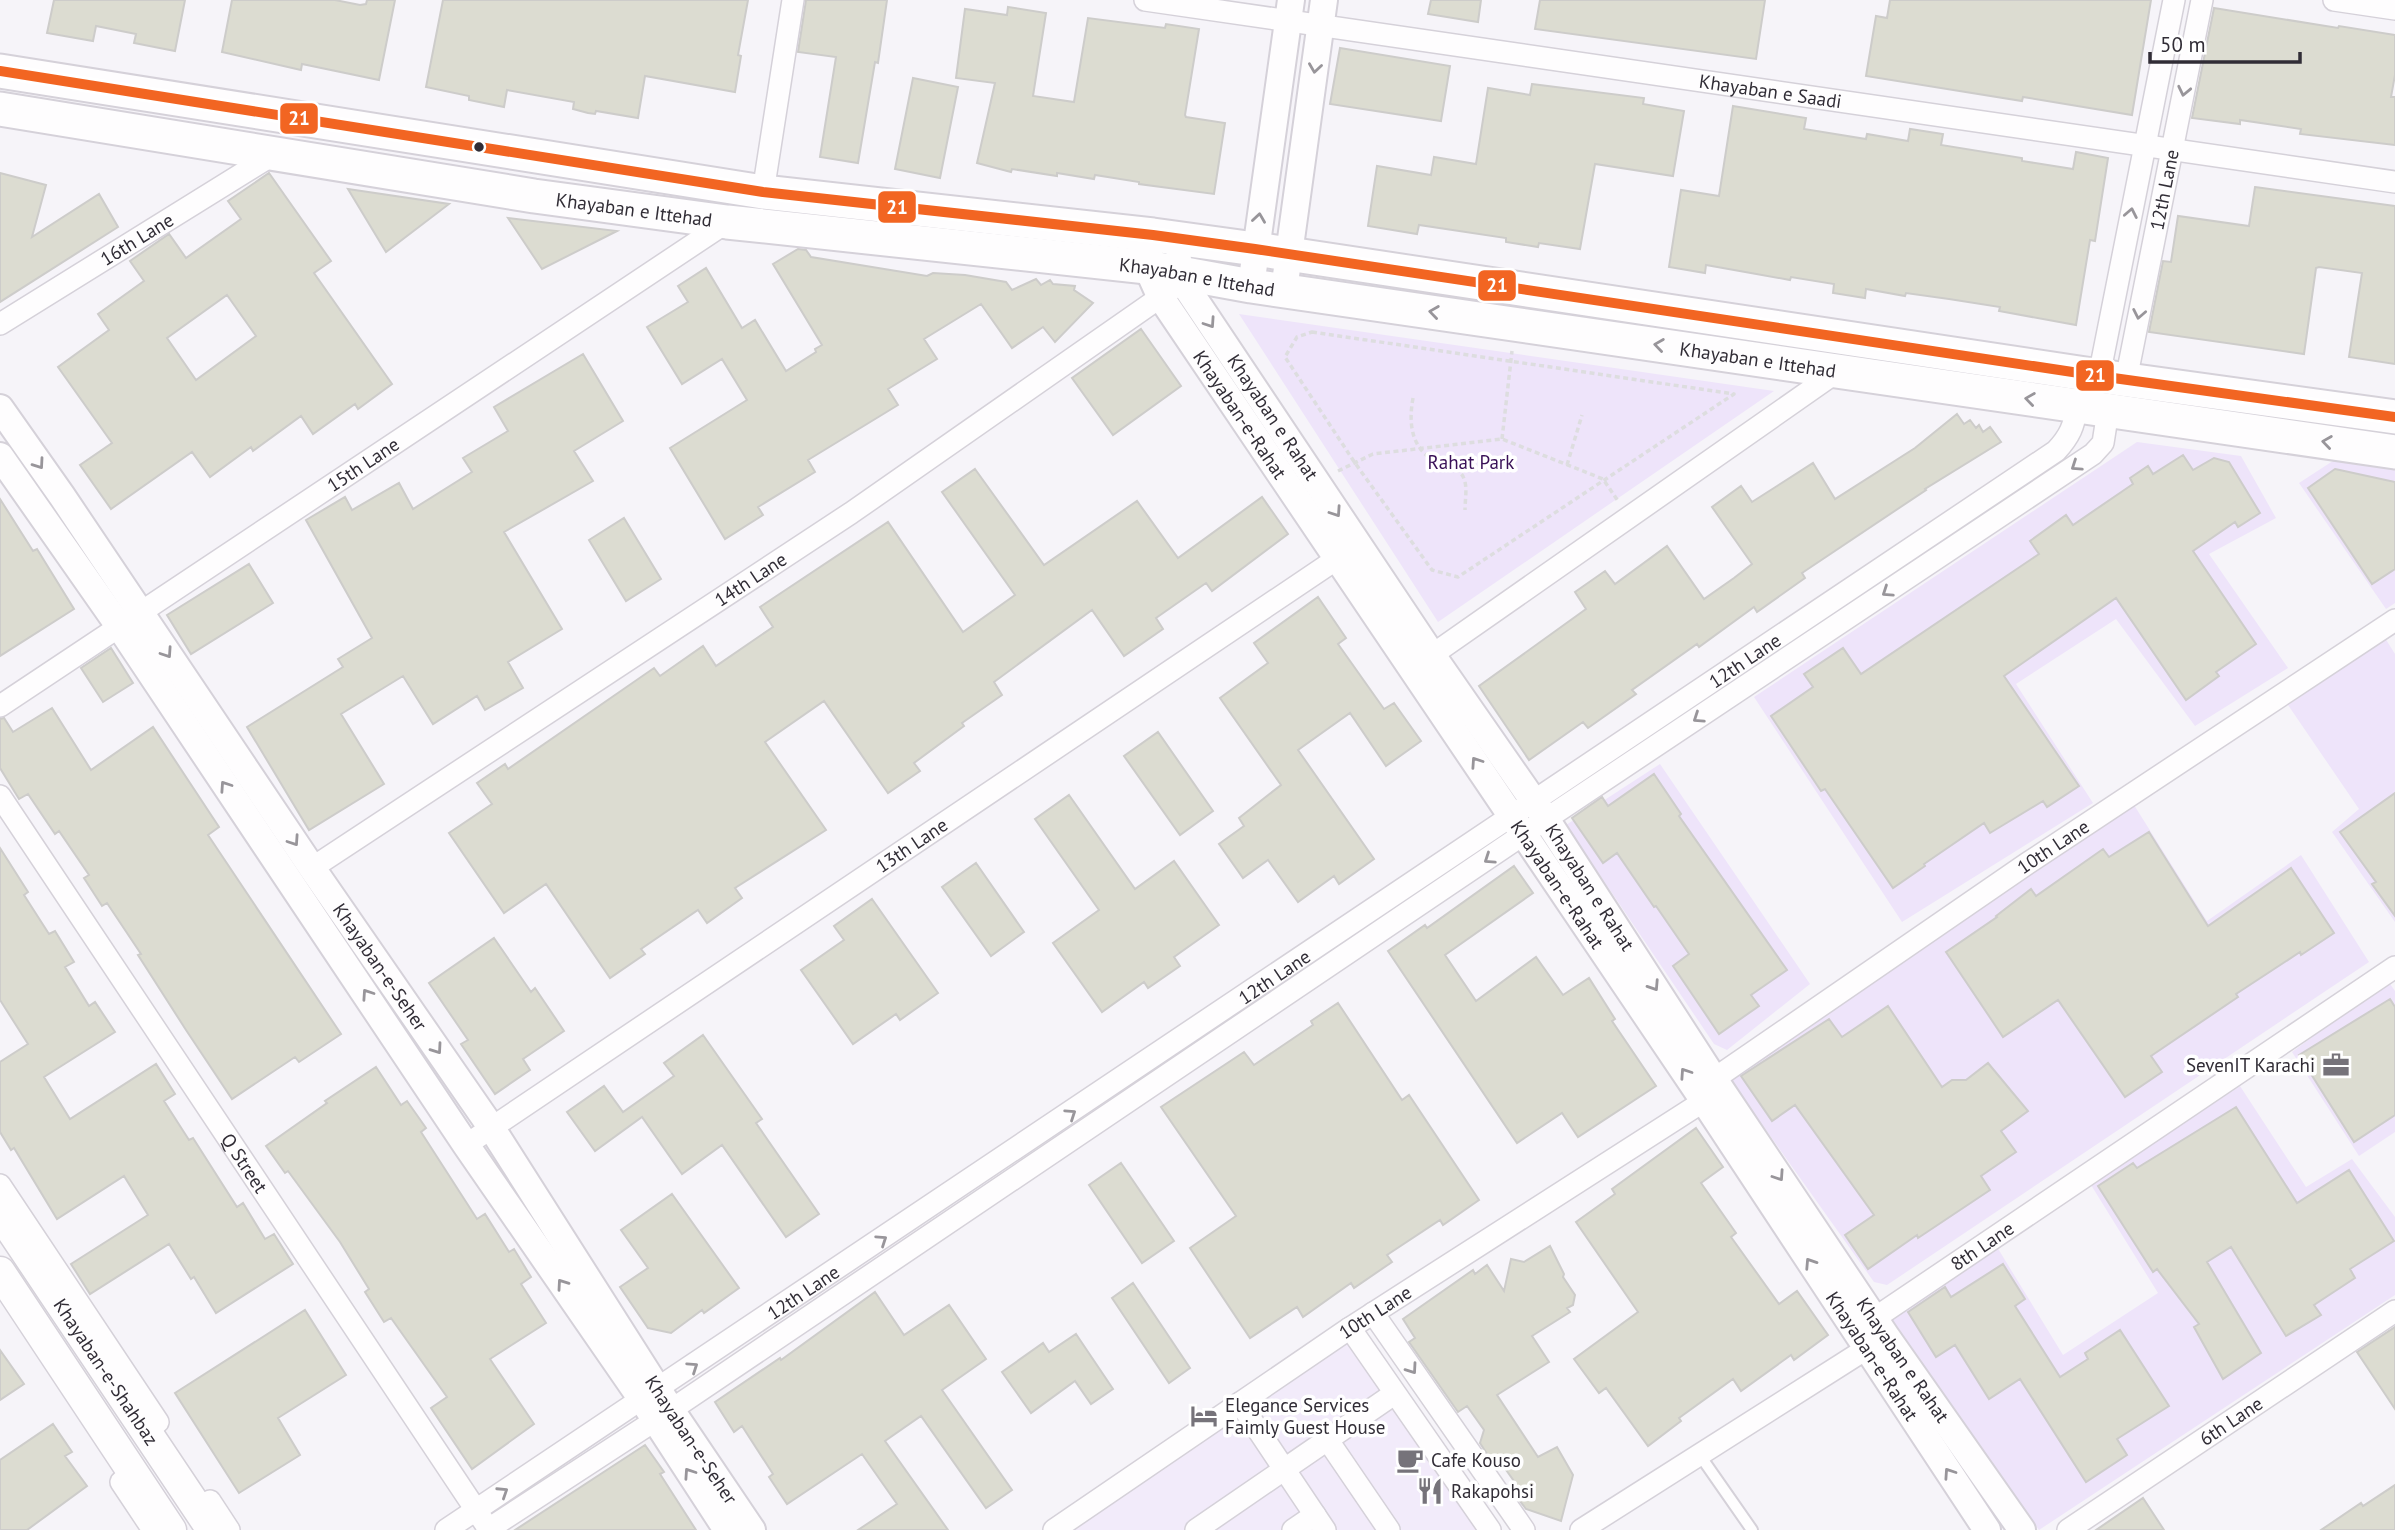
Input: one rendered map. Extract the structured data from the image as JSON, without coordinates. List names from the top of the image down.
{
  "streets": {
    "main road": ["Khayaban e Ittehad", "Khayaban-e-Shahbaz"],
    "street": [
      "Khayaban e Saadi",
      "12th Lane",
      "16th Lane",
      "Khayaban-e-Rahat",
      "Khayaban e Rahat",
      "15th Lane",
      "14th Lane",
      "13th Lane",
      "10th Lane",
      "Khayaban-e-Seher",
      "Q Street",
      "8th Lane",
      "6th Lane"
    ]
  },
  "crossings": [
    ["Khayaban e Saadi", "12th Lane"],
    ["12th Lane", "Khayaban e Ittehad"],
    ["12th Lane", "Khayaban-e-Rahat"],
    ["12th Lane", "Khayaban e Rahat"],
    ["12th Lane", "Khayaban-e-Seher"],
    ["12th Lane", "Q Street"],
    ["Khayaban e Ittehad", "16th Lane"],
    ["Khayaban e Ittehad", "Khayaban-e-Rahat"],
    ["Khayaban e Ittehad", "Khayaban e Rahat"],
    ["Khayaban e Ittehad", "15th Lane"],
    ["Khayaban e Ittehad", "14th Lane"],
    ["Khayaban-e-Rahat", "Khayaban e Rahat"],
    ["Khayaban-e-Rahat", "14th Lane"],
    ["Khayaban-e-Rahat", "13th Lane"],
    ["Khayaban-e-Rahat", "10th Lane"],
    ["Khayaban e Rahat", "14th Lane"],
    ["Khayaban e Rahat", "13th Lane"],
    ["Khayaban e Rahat", "10th Lane"],
    ["Khayaban e Rahat", "8th Lane"],
    ["15th Lane", "Khayaban-e-Seher"],
    ["14th Lane", "Khayaban-e-Seher"],
    ["13th Lane", "Khayaban-e-Seher"]
  ],
  "one_way": ["Khayaban-e-Rahat", "Khayaban e Rahat"],
  "parks": ["Rahat Park"],
  "places": {
    "office": ["SevenIT Karachi"],
    "hotel": ["Elegance Services Faimly Guest House"],
    "cafe": ["Cafe Kouso"],
    "restaurant": ["Rakapohsi"]
  },
  "lines": ["transit line 21"],
  "scale_bar": "50 m"
}
